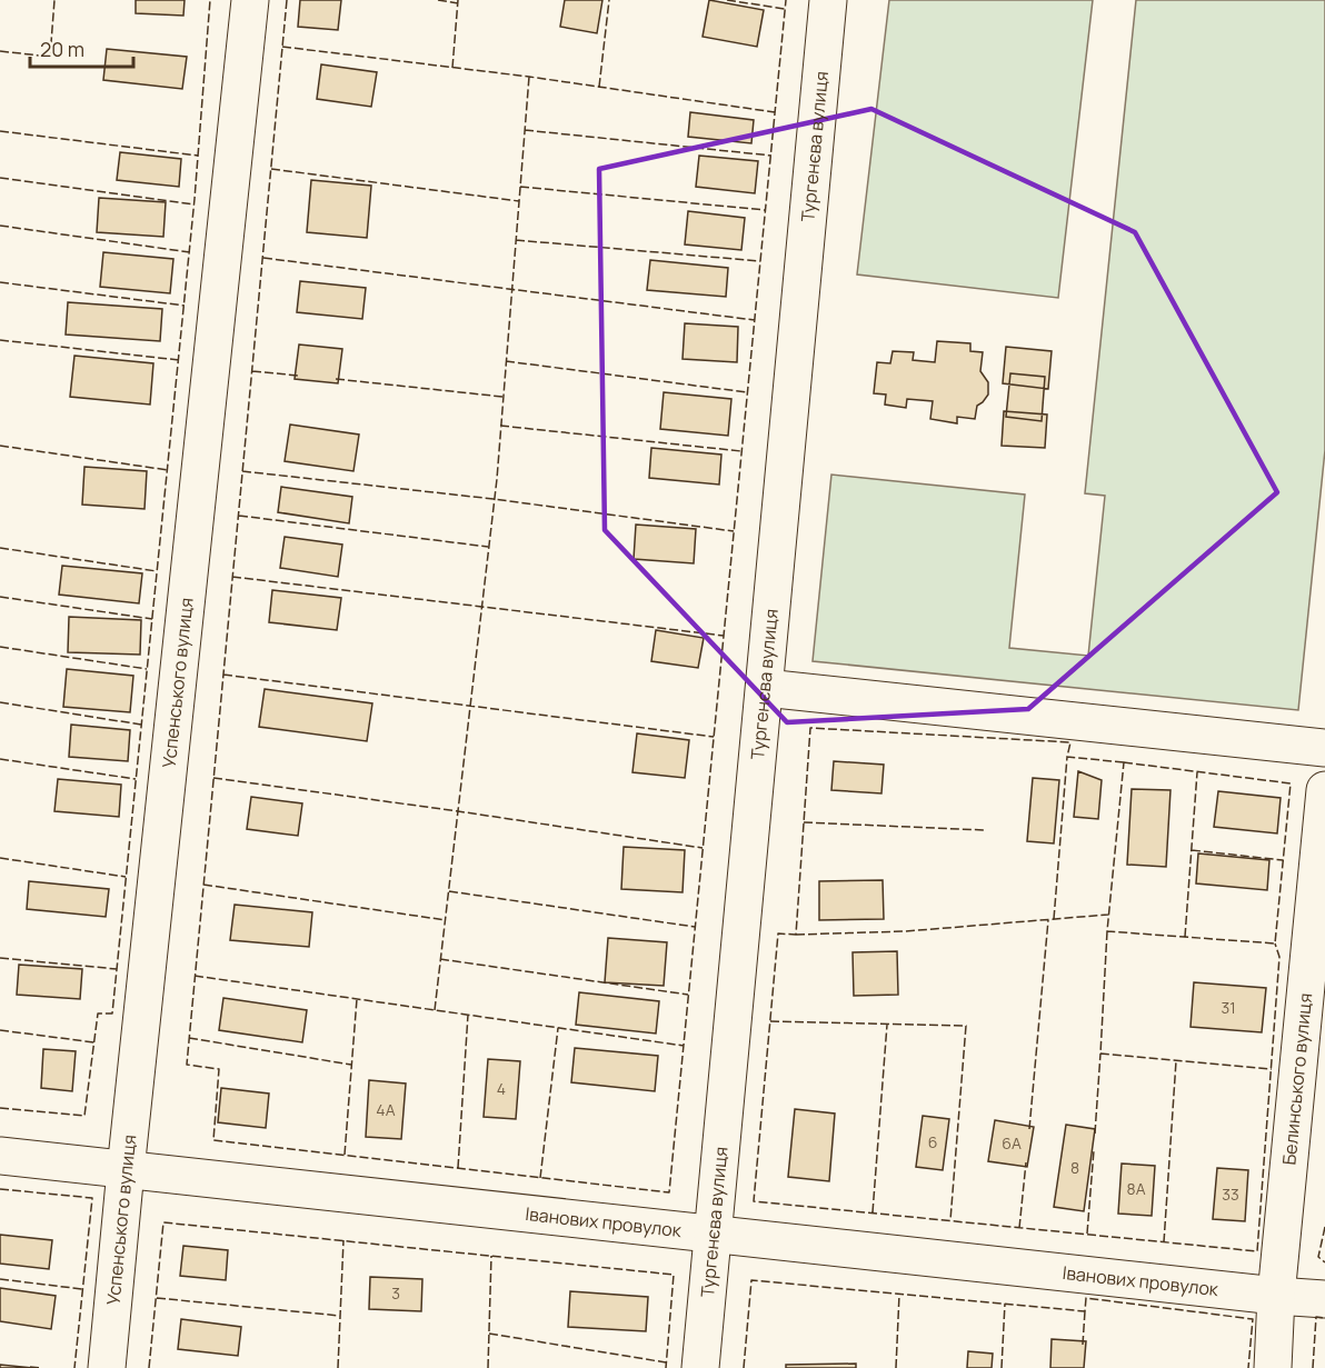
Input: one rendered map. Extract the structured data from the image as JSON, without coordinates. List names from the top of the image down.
{
  "streets": {
    "street": [
      "Тургенєва вулиця",
      "Успенського вулиця",
      "Белинського вулиця",
      "Іванових провулок"
    ]
  },
  "crossings": [
    ["Тургенєва вулиця", "Іванових провулок"],
    ["Успенського вулиця", "Іванових провулок"],
    ["Белинського вулиця", "Іванових провулок"]
  ],
  "house_numbers": [
    "31",
    "4",
    "4А",
    "6",
    "6А",
    "8",
    "8А",
    "33",
    "3"
  ],
  "scale_bar": "20 m"
}
